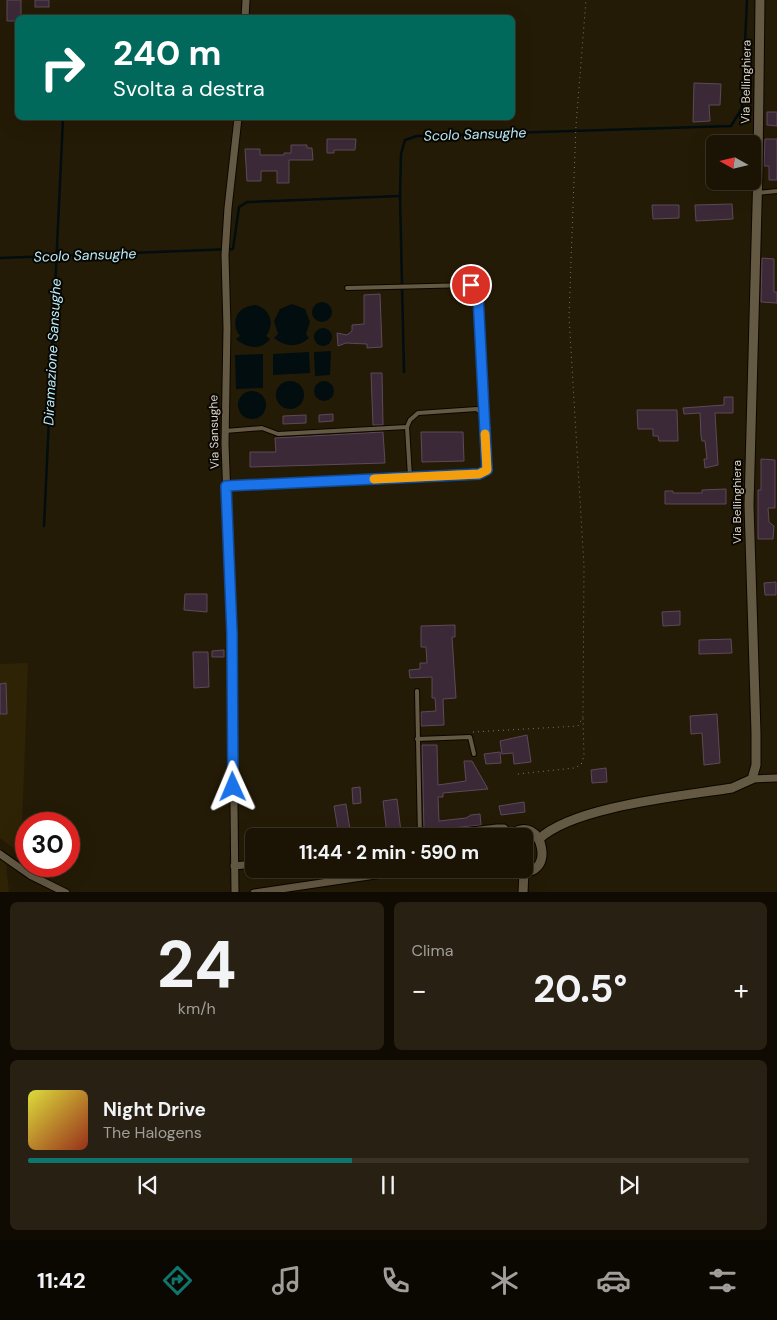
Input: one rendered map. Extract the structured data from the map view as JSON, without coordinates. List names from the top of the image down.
{
  "streets": {
    "street": ["Via Bellinghiera", "Via Sansughe"]
  },
  "water": ["Scolo Sansughe", "Diramazione Sansughe"],
  "north": "left",
  "page": {
    "turn": ["240 m", "Svolta a destra"],
    "limit": "30",
    "trip": "11:44 · 2 min · 590 m",
    "tile": [
      ["24", "km/h"],
      "Clima"
    ],
    "heat": ["−", "20.5°", "+"],
    "song": ["Night Drive", "The Halogens"],
    "tabs": "11:42"
  }
}
